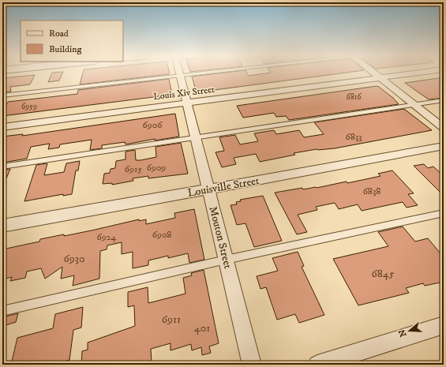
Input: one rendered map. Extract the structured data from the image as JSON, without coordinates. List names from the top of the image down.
{
  "streets": {
    "street": ["Louis Xiv Street", "Louisville Street", "Mouton Street"]
  },
  "crossings": [
    ["Louis Xiv Street", "Mouton Street"],
    ["Louisville Street", "Mouton Street"]
  ],
  "house_numbers": [
    "6816",
    "6959",
    "6906",
    "6833",
    "6909",
    "6915",
    "6838",
    "6908",
    "6924",
    "6930",
    "6845",
    "6911",
    "401"
  ],
  "legend": ["Road", "Building"],
  "north": "left"
}
